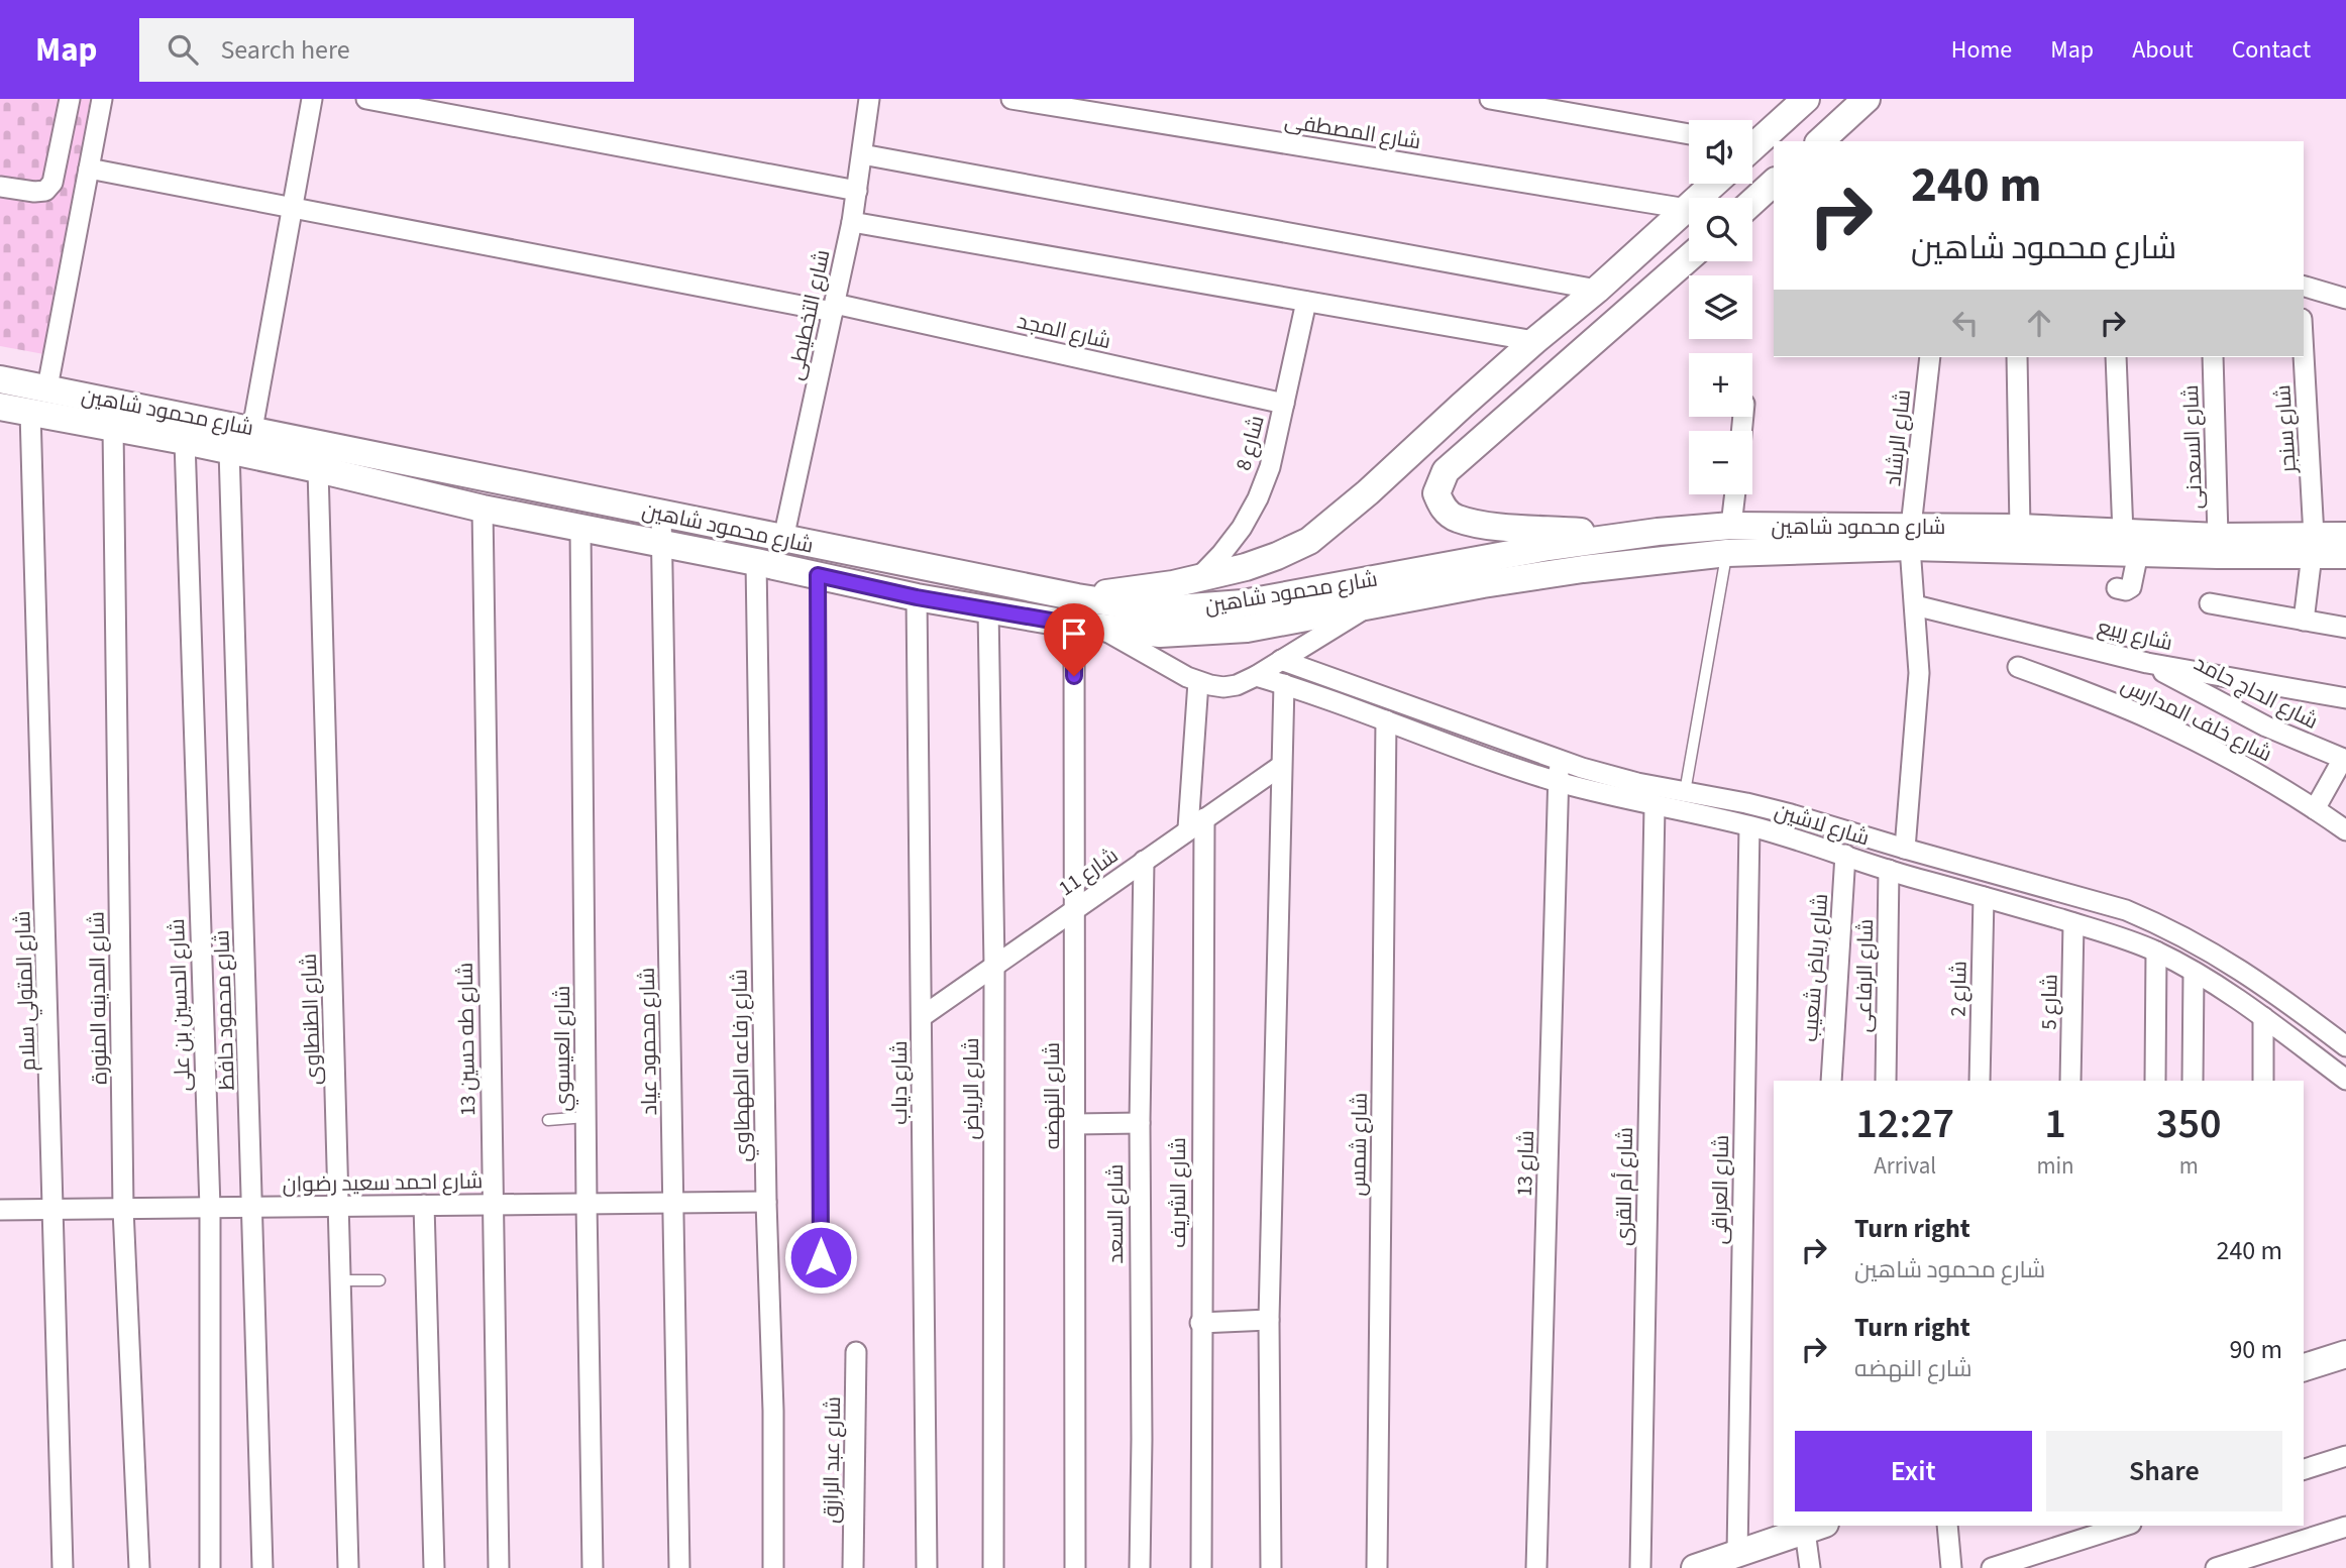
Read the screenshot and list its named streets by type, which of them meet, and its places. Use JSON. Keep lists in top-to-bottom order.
{
  "streets": {
    "main road": ["شارع محمود شاهين"],
    "street": [
      "شارع المصطفى",
      "شارع التخطيطى",
      "شارع المجد",
      "شارع سنجر",
      "شارع الرشاد",
      "شارع 8",
      "شارع السعدنى",
      "شارع ربيع",
      "شارع الحاج حامد",
      "شارع خلف المدارس",
      "شارع لاشين",
      "شارع 11",
      "شارع رياض شعيب",
      "شارع الرفاعى",
      "شارع 2",
      "شارع المتولي سلام",
      "شارع المدينه المنورة",
      "شارع 5",
      "شارع الحسين بن على",
      "شارع محمود حافظ",
      "شارع الطنطاوى",
      "شارع طه حسين 13",
      "شارع محمود عياد",
      "شارع العيسوي",
      "شارع رفاعه الطهطاوي",
      "شارع دياب",
      "شارع الرياض",
      "شارع النهضه",
      "شارع شمس",
      "شارع 13",
      "شارع احمد سعيد رضوان",
      "شارع أم القرى",
      "شارع العراقى",
      "شارع الشريف",
      "شارع السعد",
      "شارع عبد الرازق"
    ]
  },
  "crossings": [
    ["شارع التخطيطى", "شارع المجد"],
    ["شارع التخطيطى", "شارع محمود شاهين"],
    ["شارع المجد", "شارع 8"],
    ["شارع محمود شاهين", "شارع سنجر"],
    ["شارع محمود شاهين", "شارع الرشاد"],
    ["شارع محمود شاهين", "شارع السعدنى"],
    ["شارع محمود شاهين", "شارع المتولي سلام"],
    ["شارع محمود شاهين", "شارع المدينه المنورة"],
    ["شارع محمود شاهين", "شارع الحسين بن على"],
    ["شارع محمود شاهين", "شارع محمود حافظ"],
    ["شارع محمود شاهين", "شارع الطنطاوى"],
    ["شارع محمود شاهين", "شارع طه حسين 13"],
    ["شارع محمود شاهين", "شارع محمود عياد"],
    ["شارع محمود شاهين", "شارع العيسوي"],
    ["شارع محمود شاهين", "شارع رفاعه الطهطاوي"],
    ["شارع محمود شاهين", "شارع دياب"],
    ["شارع محمود شاهين", "شارع الرياض"],
    ["شارع محمود شاهين", "شارع النهضه"],
    ["شارع الرشاد", "شارع ربيع"],
    ["شارع الرشاد", "شارع لاشين"],
    ["شارع ربيع", "شارع الحاج حامد"],
    ["شارع لاشين", "شارع رياض شعيب"],
    ["شارع لاشين", "شارع الرفاعى"],
    ["شارع لاشين", "شارع 2"],
    ["شارع لاشين", "شارع 5"],
    ["شارع لاشين", "شارع شمس"],
    ["شارع لاشين", "شارع 13"],
    ["شارع لاشين", "شارع أم القرى"],
    ["شارع لاشين", "شارع العراقى"],
    ["شارع 11", "شارع دياب"],
    ["شارع 11", "شارع الرياض"],
    ["شارع 11", "شارع النهضه"],
    ["شارع 11", "شارع الشريف"],
    ["شارع 11", "شارع السعد"],
    ["شارع المتولي سلام", "شارع احمد سعيد رضوان"],
    ["شارع المدينه المنورة", "شارع احمد سعيد رضوان"],
    ["شارع الحسين بن على", "شارع احمد سعيد رضوان"],
    ["شارع محمود حافظ", "شارع احمد سعيد رضوان"],
    ["شارع الطنطاوى", "شارع احمد سعيد رضوان"],
    ["شارع طه حسين 13", "شارع احمد سعيد رضوان"],
    ["شارع محمود عياد", "شارع احمد سعيد رضوان"],
    ["شارع العيسوي", "شارع احمد سعيد رضوان"],
    ["شارع رفاعه الطهطاوي", "شارع احمد سعيد رضوان"]
  ],
  "page": {
    "header": "Map",
    "search": "Search here",
    "nav": [
      "Home",
      "Map",
      "About",
      "Contact"
    ],
    "map_buttons": ["+", "−"],
    "turn": ["240 m", "شارع محمود شاهين"],
    "eta": [
      "12:27",
      "Arrival",
      "1",
      "min",
      "350",
      "m"
    ],
    "list": [
      {
        "name": "Turn right",
        "note": "شارع محمود شاهين",
        "value": "240 m"
      },
      {
        "name": "Turn right",
        "note": "شارع النهضه",
        "value": "90 m"
      }
    ],
    "buttons": ["Exit", "Share"]
  }
}
